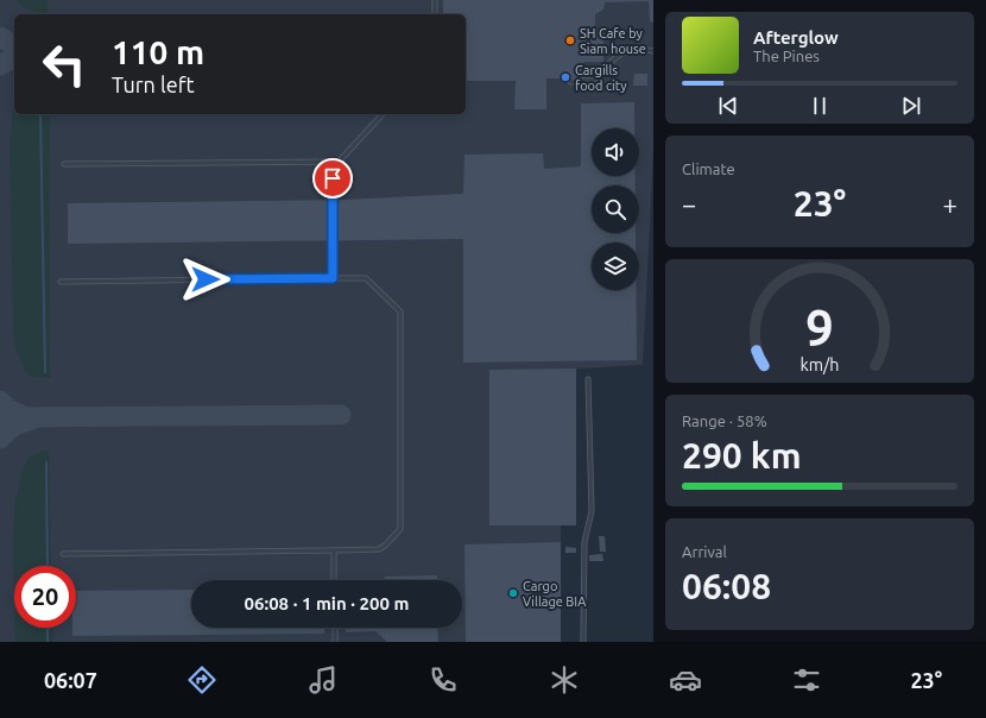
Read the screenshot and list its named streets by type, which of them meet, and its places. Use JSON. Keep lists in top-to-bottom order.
{
  "places": ["SH Cafe by Siam house", "Cargills food city", "Cargo Village BIA"],
  "page": {
    "turn": ["110 m", "Turn left"],
    "song": ["Afterglow", "The Pines"],
    "tile": [
      "Climate",
      ["Range · 58%", "290 km"],
      ["Arrival", "06:08"]
    ],
    "heat": ["−", "23°", "+"],
    "limit": "20",
    "trip": "06:08 · 1 min · 200 m",
    "tabs": ["06:07", "23°"],
    "gauge": ["9", "km/h"]
  }
}
